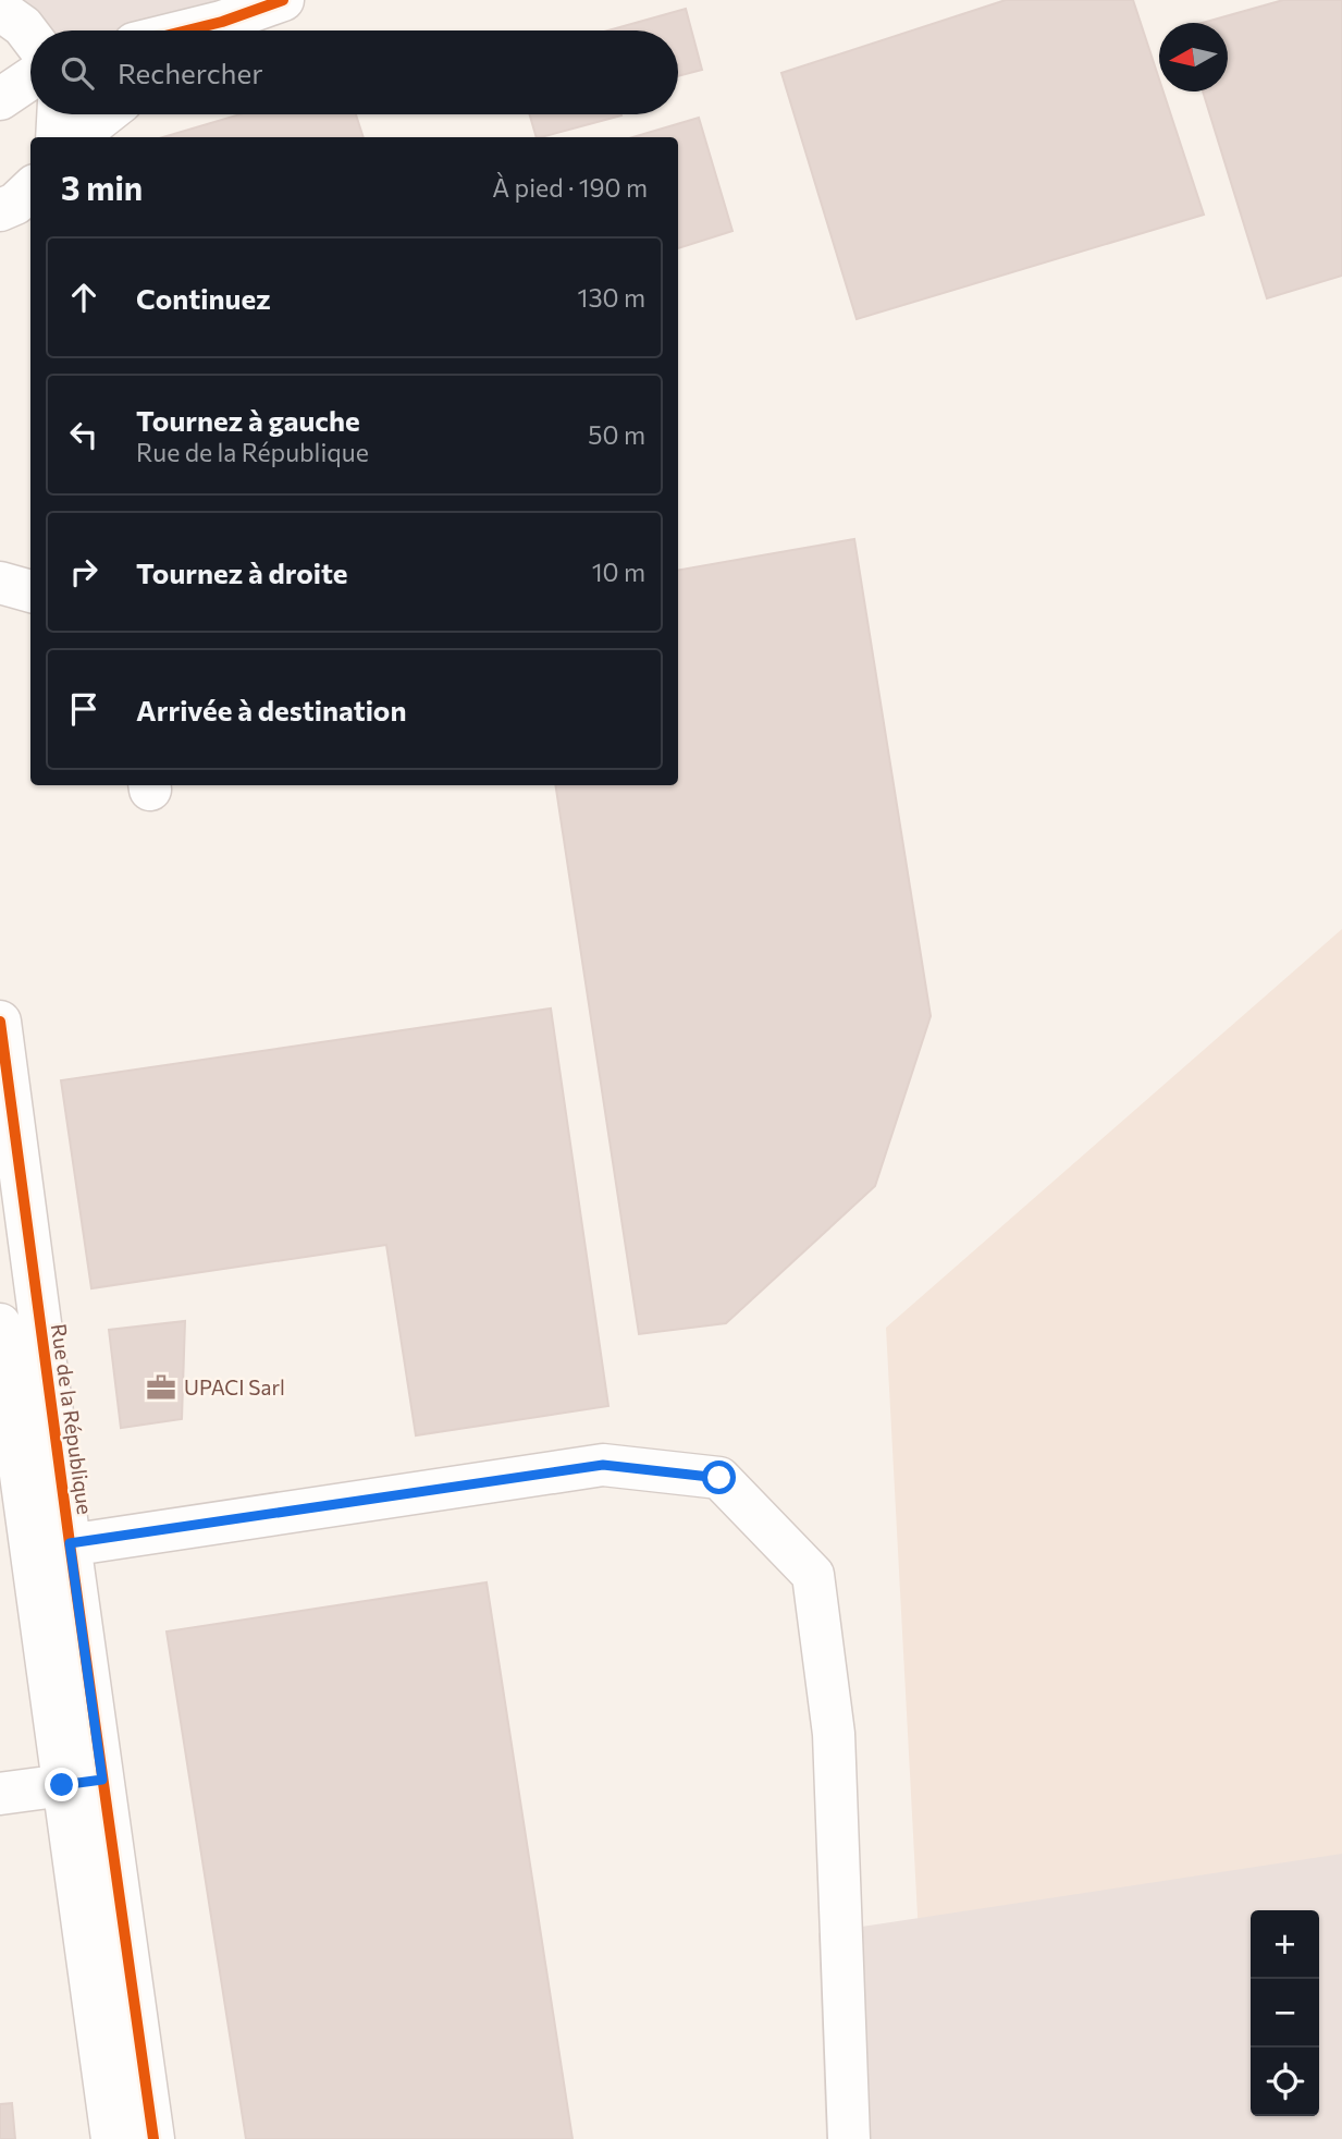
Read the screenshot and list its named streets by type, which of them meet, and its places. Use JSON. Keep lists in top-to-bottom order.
{
  "streets": {
    "street": ["Rue de la République"]
  },
  "places": {
    "office": ["UPACI Sarl"]
  },
  "north": "left",
  "page": {
    "search": "Rechercher",
    "heading": ["3 min", "À pied · 190 m"],
    "list": [
      ["Continuez", "130 m"],
      ["Tournez à gauche", "Rue de la République", "50 m"],
      ["Tournez à droite", "10 m"],
      "Arrivée à destination"
    ],
    "map_buttons": ["+", "−"]
  }
}
